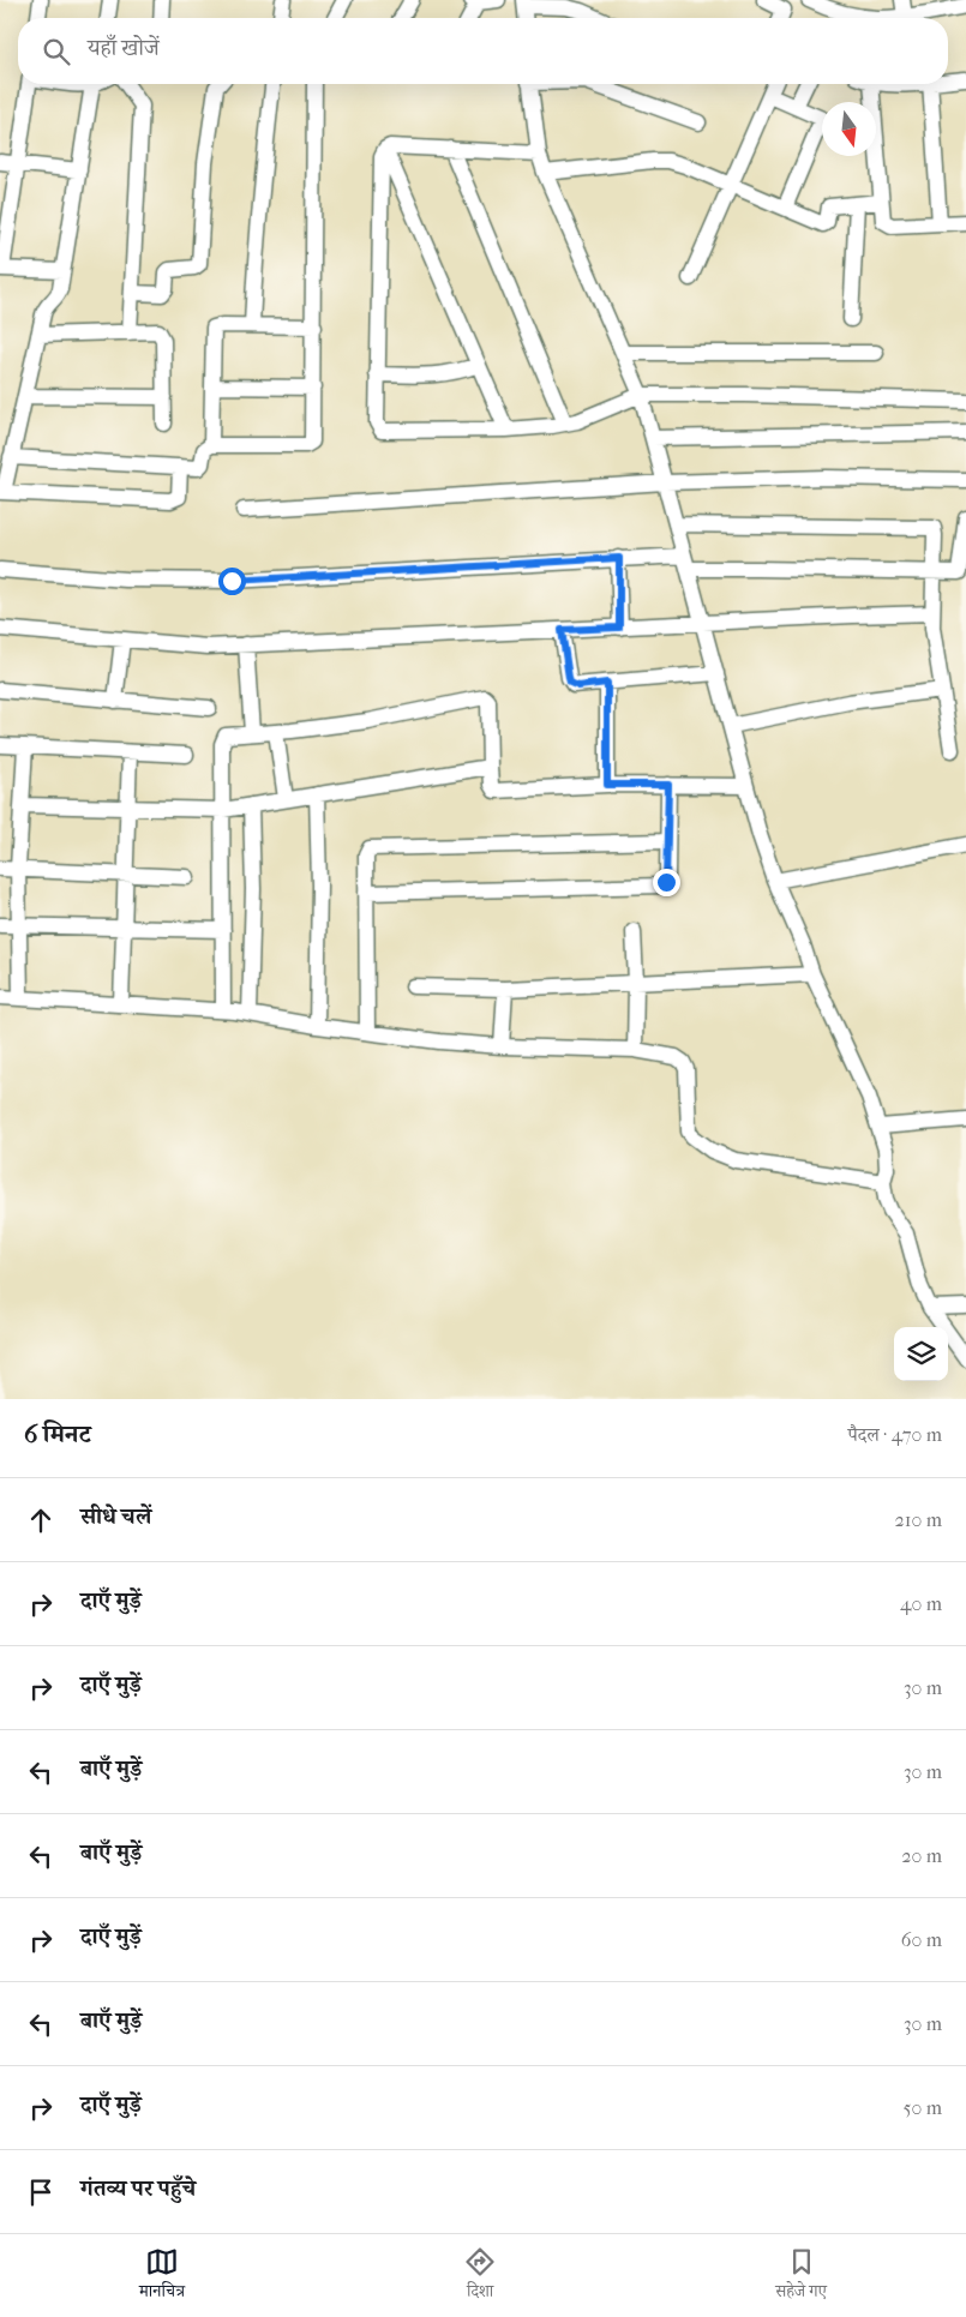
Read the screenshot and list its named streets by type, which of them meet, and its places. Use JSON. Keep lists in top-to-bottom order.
{
  "north": "bottom",
  "page": {
    "search": "यहाँ खोजें",
    "heading": ["6 मिनट", "पैदल · 470 m"],
    "list": [
      ["सीधे चलें", "210 m"],
      ["दाएँ मुड़ें", "40 m"],
      ["दाएँ मुड़ें", "30 m"],
      ["बाएँ मुड़ें", "30 m"],
      ["बाएँ मुड़ें", "20 m"],
      ["दाएँ मुड़ें", "60 m"],
      ["बाएँ मुड़ें", "30 m"],
      ["दाएँ मुड़ें", "50 m"],
      "गंतव्य पर पहुँचे"
    ],
    "nav": ["मानचित्र", "दिशा", "सहेजे गए"]
  }
}
